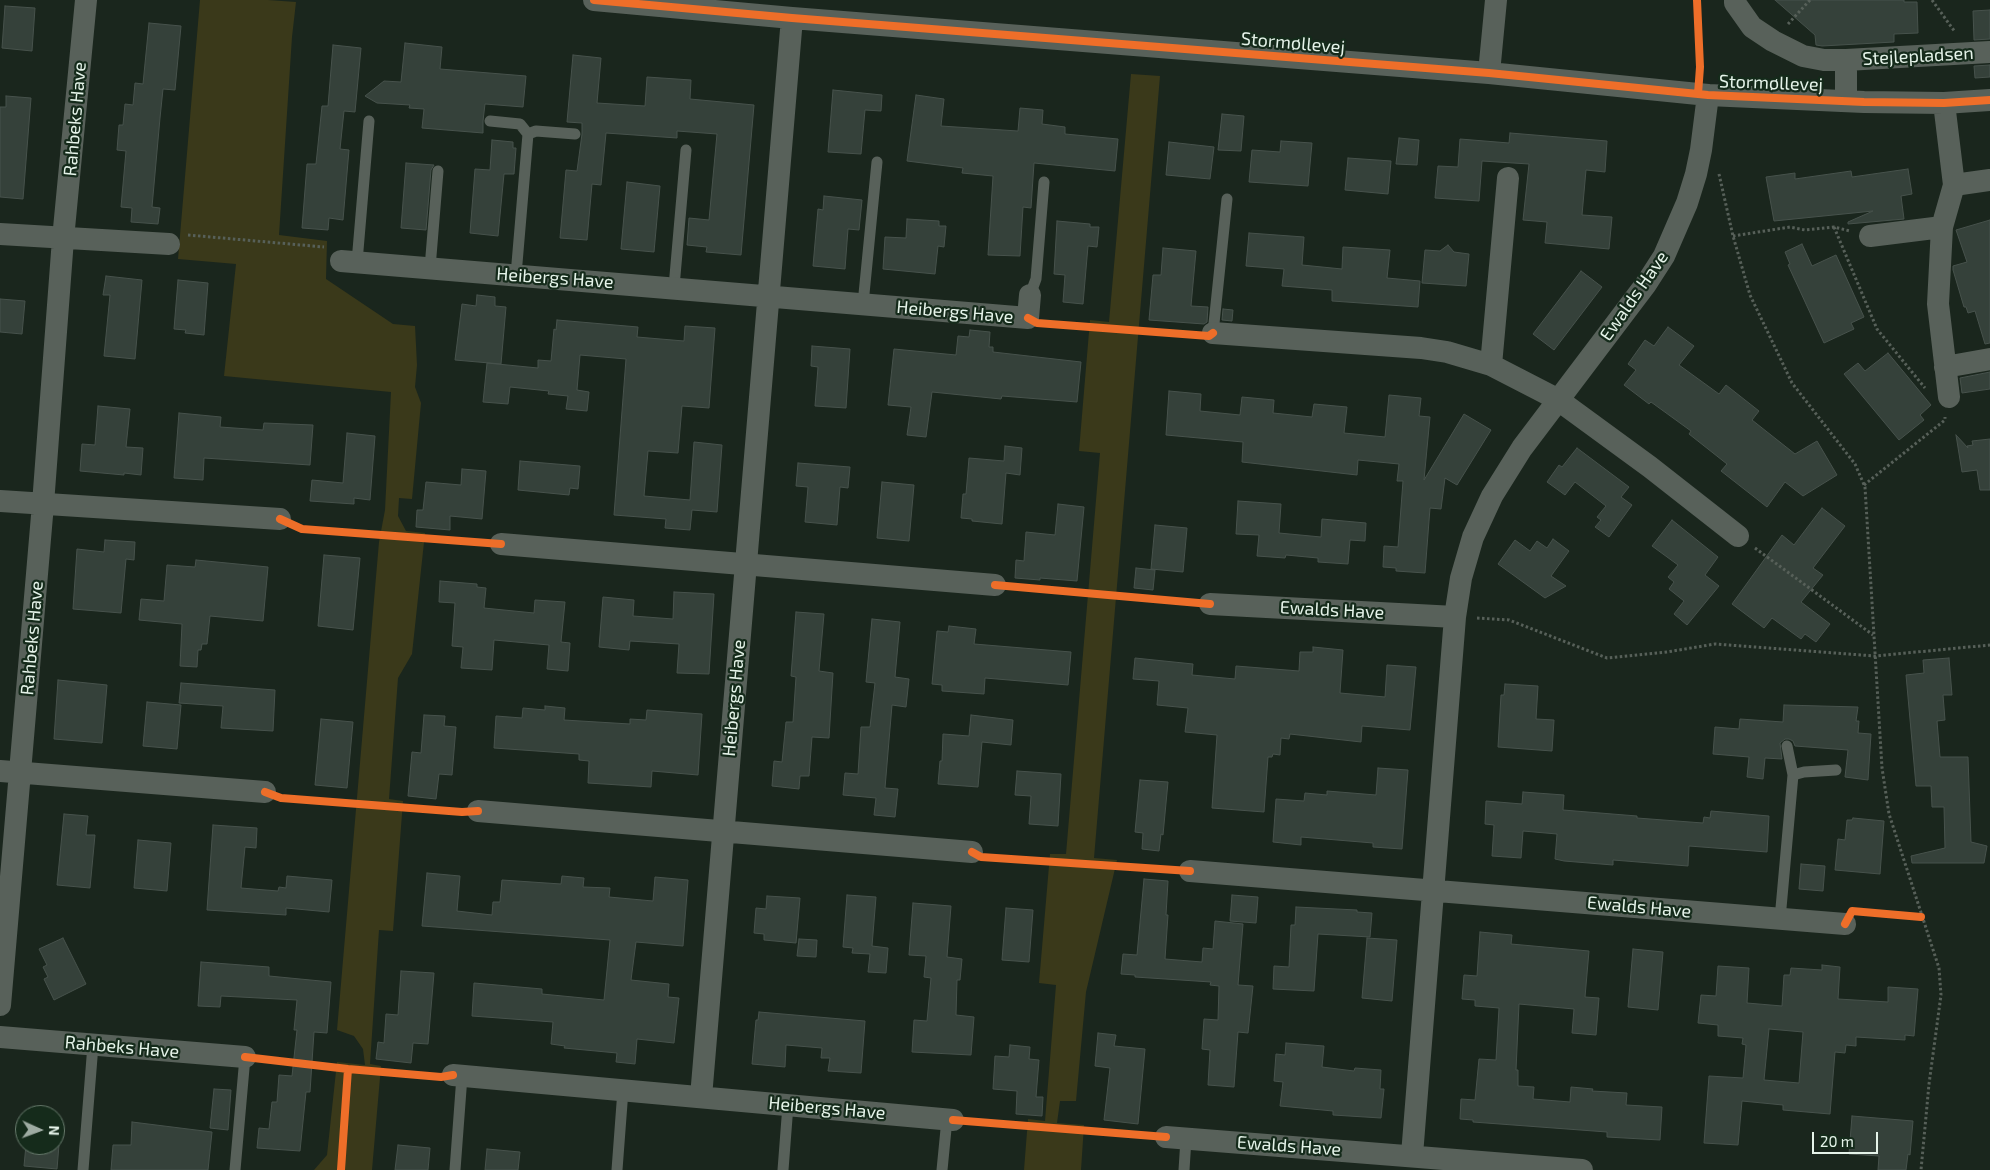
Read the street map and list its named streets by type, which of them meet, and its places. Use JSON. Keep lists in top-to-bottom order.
{
  "streets": {
    "street": [
      "Stormøllevej",
      "Stejlepladsen",
      "Rahbeks Have",
      "Heibergs Have",
      "Ewalds Have"
    ]
  },
  "crossings": [
    ["Stormøllevej", "Stejlepladsen"],
    ["Stormøllevej", "Heibergs Have"],
    ["Stormøllevej", "Ewalds Have"]
  ],
  "scale_bar": "20 m",
  "north": "right"
}
